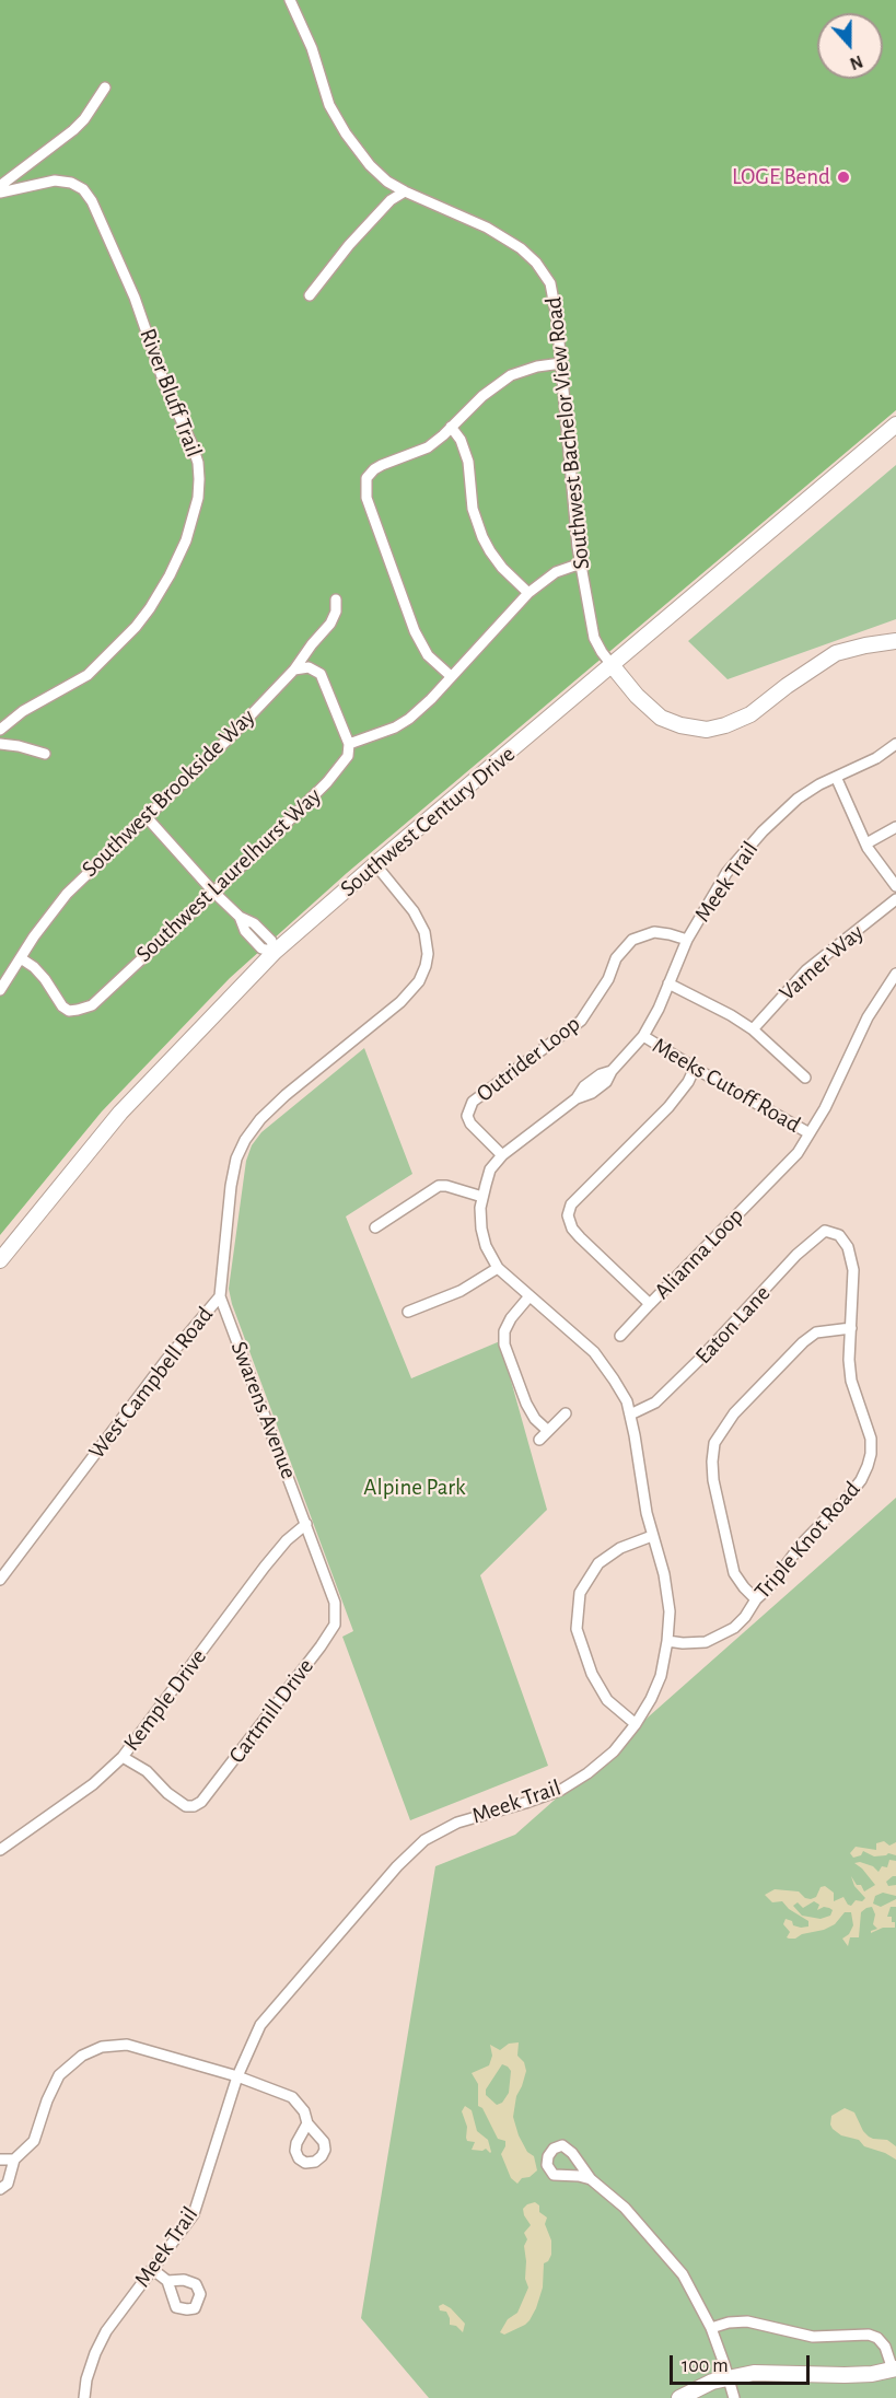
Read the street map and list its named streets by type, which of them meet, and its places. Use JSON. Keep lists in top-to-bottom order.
{
  "streets": {
    "main road": ["Southwest Century Drive"],
    "street": [
      "River Bluff Trail",
      "Southwest Bachelor View Road",
      "Southwest Brookside Way",
      "Southwest Laurelhurst Way",
      "Meek Trail",
      "Varner Way",
      "Outrider Loop",
      "Meeks Cutoff Road",
      "Alianna Loop",
      "Eaton Lane",
      "West Campbell Road",
      "Swarens Avenue",
      "Triple Knot Road",
      "Kemple Drive",
      "Cartmill Drive"
    ]
  },
  "crossings": [
    ["Southwest Bachelor View Road", "Southwest Century Drive"],
    ["Southwest Brookside Way", "Southwest Laurelhurst Way"],
    ["Southwest Century Drive", "West Campbell Road"],
    ["Meek Trail", "Outrider Loop"],
    ["Meek Trail", "Meeks Cutoff Road"],
    ["Meek Trail", "Eaton Lane"],
    ["Meek Trail", "Triple Knot Road"],
    ["Meeks Cutoff Road", "Alianna Loop"],
    ["Eaton Lane", "Triple Knot Road"],
    ["West Campbell Road", "Swarens Avenue"],
    ["Swarens Avenue", "Kemple Drive"],
    ["Swarens Avenue", "Cartmill Drive"],
    ["Kemple Drive", "Cartmill Drive"]
  ],
  "parks": ["Alpine Park"],
  "places": ["LOGE Bend"],
  "scale_bar": "100 m",
  "north": "bottom"
}
